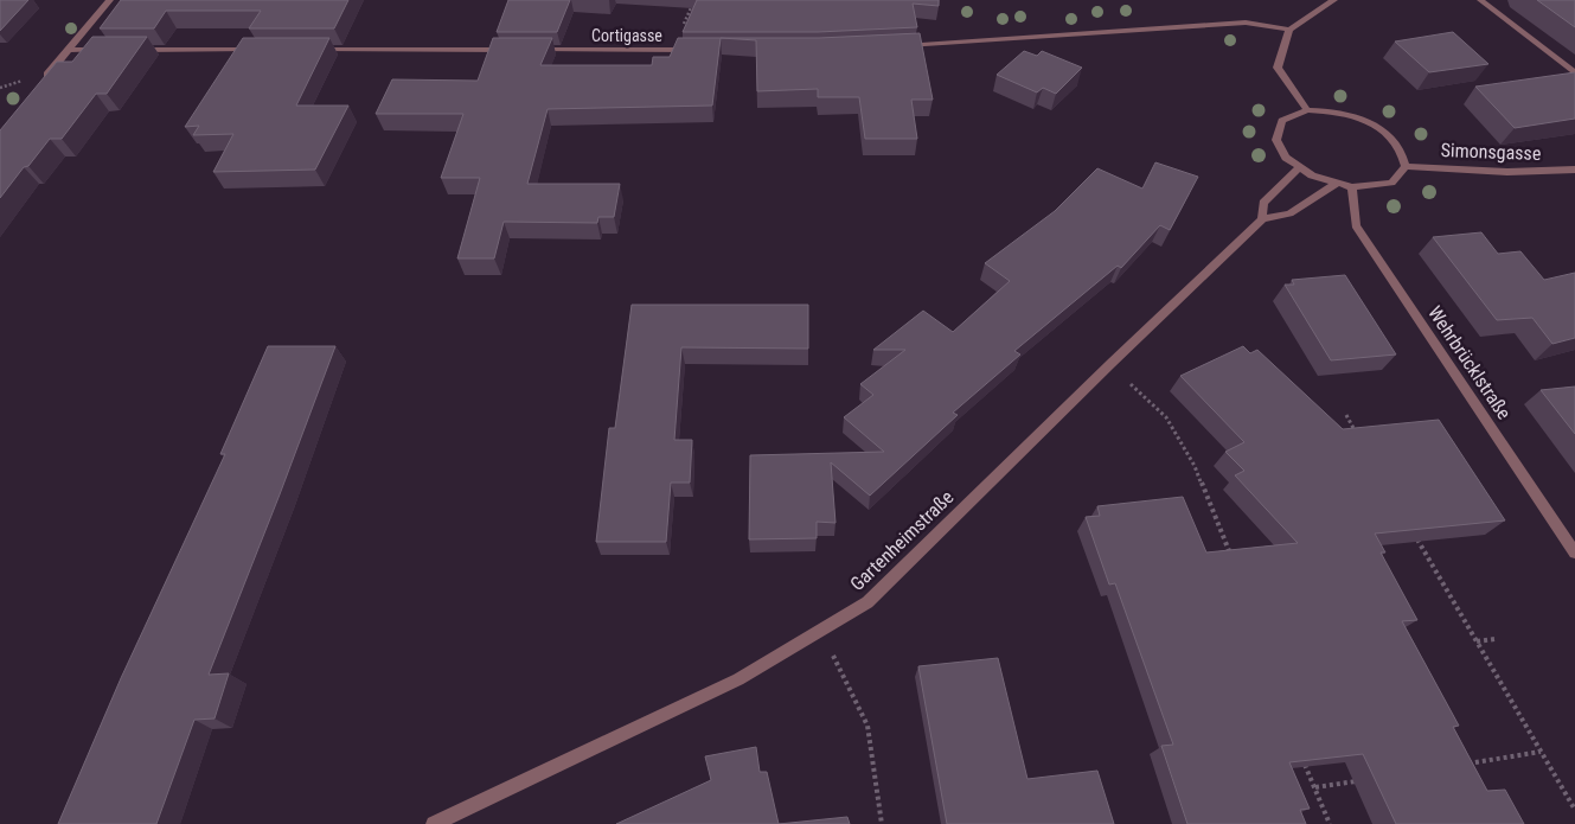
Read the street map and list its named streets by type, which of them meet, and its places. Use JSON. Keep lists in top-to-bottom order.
{
  "streets": {
    "street": [
      "Cortigasse",
      "Simonsgasse",
      "Wehrbrücklstraße",
      "Gartenheimstraße"
    ]
  }
}
